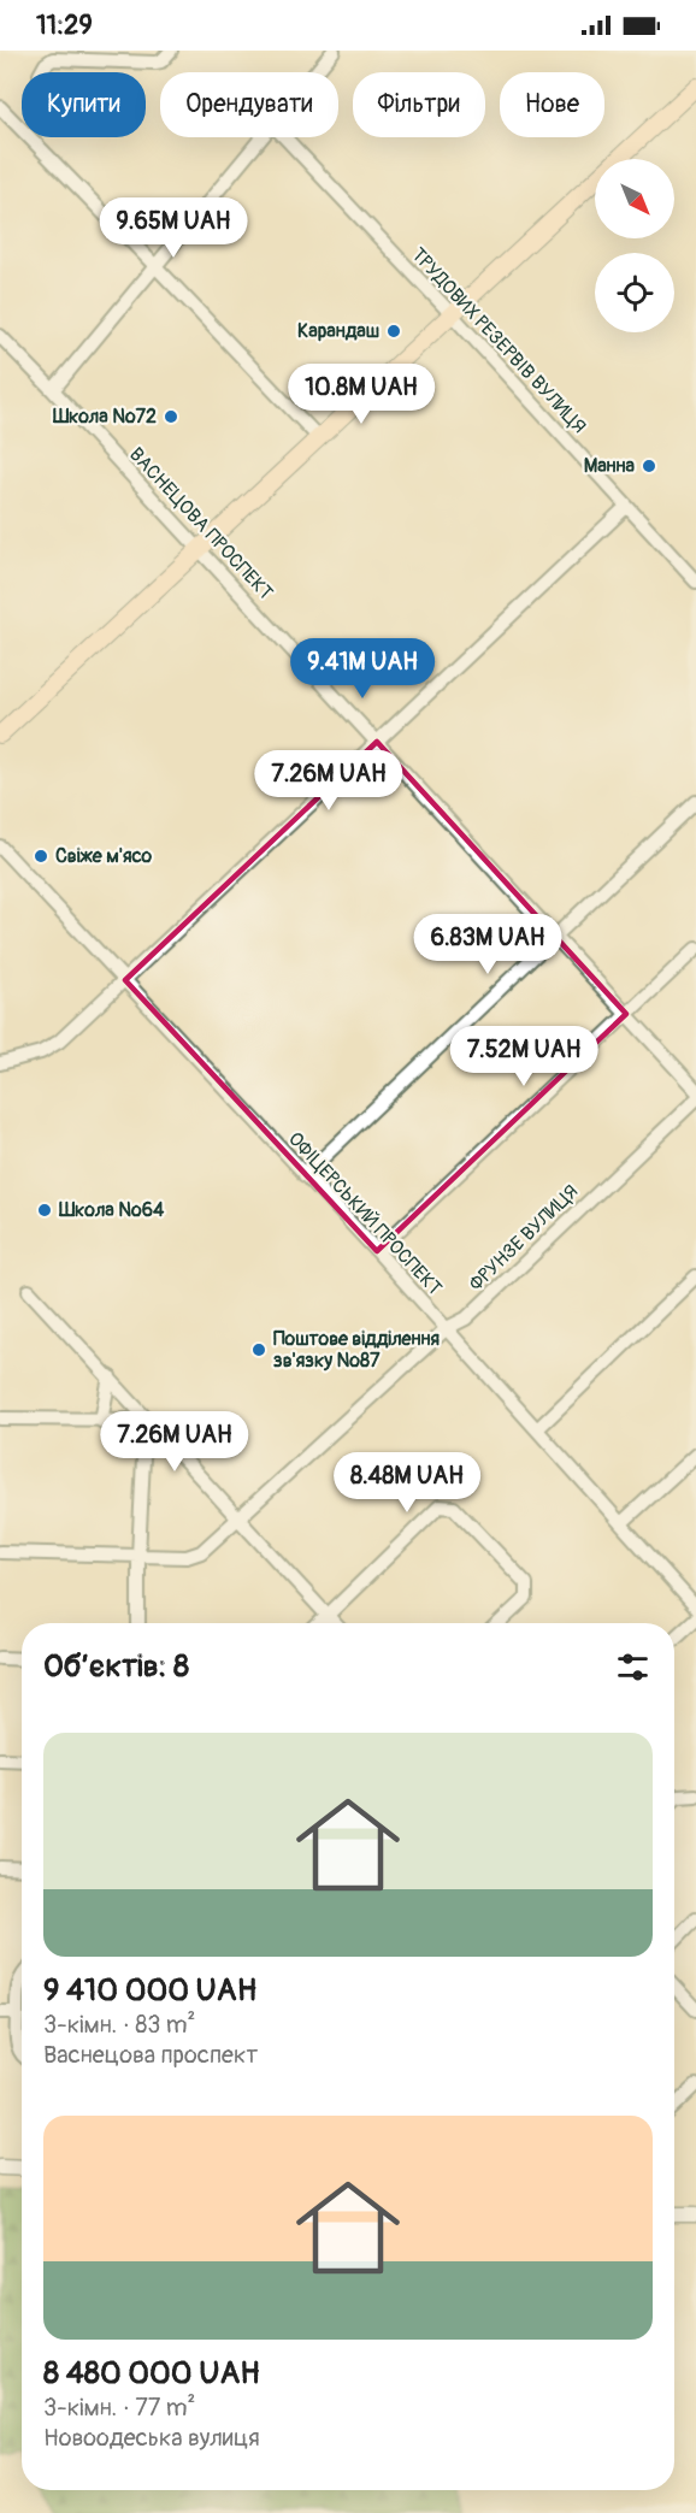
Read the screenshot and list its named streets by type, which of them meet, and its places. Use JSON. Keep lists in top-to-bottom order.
{
  "streets": {
    "street": [
      "ТРУДОВИХ РЕЗЕРВІВ ВУЛИЦЯ",
      "ВАСНЕЦОВА ПРОСПЕКТ",
      "ОФІЦЕРСЬКИЙ ПРОСПЕКТ",
      "ФРУНЗЕ ВУЛИЦЯ"
    ]
  },
  "crossings": [
    ["ОФІЦЕРСЬКИЙ ПРОСПЕКТ", "ФРУНЗЕ ВУЛИЦЯ"]
  ],
  "places": [
    "Карандаш",
    "Школа №72",
    "Манна",
    "Свіже м'ясо",
    "Школа №64",
    "Поштове відділення зв'язку №87"
  ],
  "north": "bottom right",
  "page": {
    "status": "11:29",
    "chip": [
      "Купити",
      "Орендувати",
      "Фільтри",
      "Нове"
    ],
    "price": [
      "9.65M UAH",
      "10.8M UAH",
      "9.41M UAH",
      "7.26M UAH",
      "6.83M UAH",
      "7.52M UAH",
      "7.26M UAH",
      "8.48M UAH"
    ],
    "heading": "Об’єктів: 8",
    "list": [
      {
        "name": "9 410 000 UAH",
        "note": "3-кімн. · 83 m² · Васнецова проспект"
      },
      {
        "name": "8 480 000 UAH",
        "note": "3-кімн. · 77 m² · Новоодеська вулиця"
      }
    ]
  }
}
